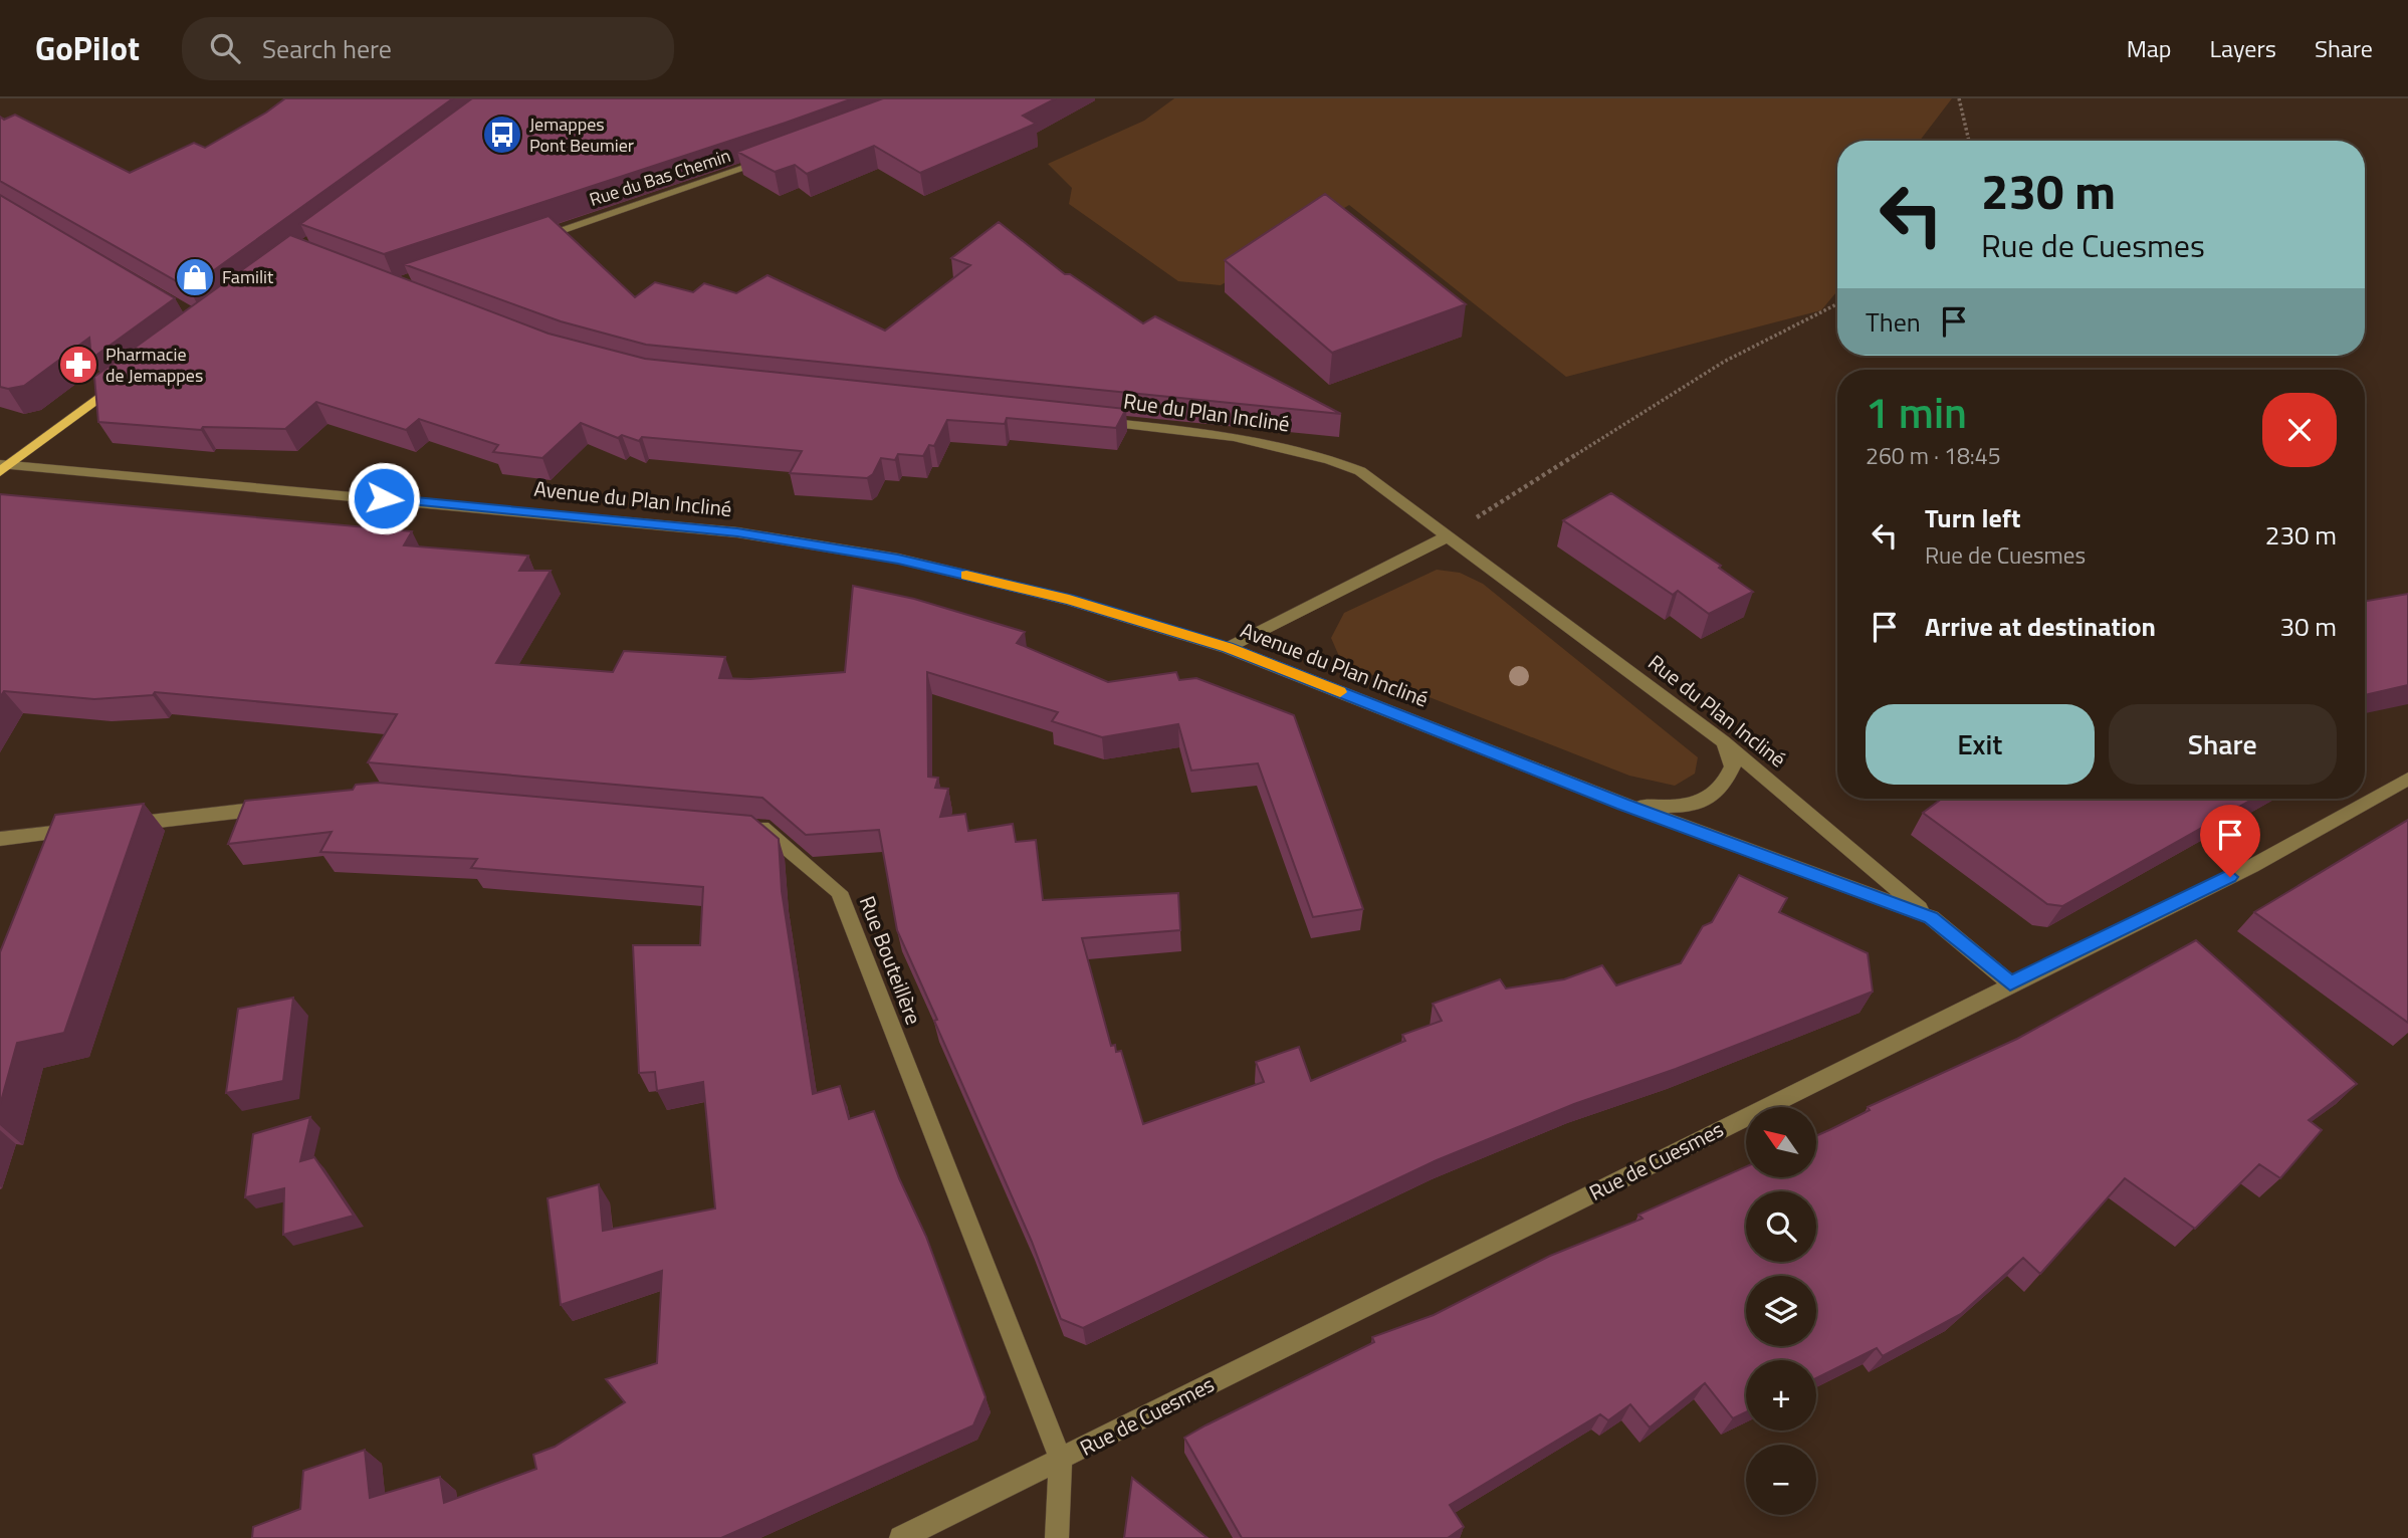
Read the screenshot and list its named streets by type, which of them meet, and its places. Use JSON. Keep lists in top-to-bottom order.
{
  "streets": {
    "street": [
      "Rue du Bas Chemin",
      "Rue du Plan Incliné",
      "Avenue du Plan Incliné",
      "Rue Bouteillère",
      "Rue de Cuesmes"
    ]
  },
  "crossings": [
    ["Rue du Plan Incliné", "Avenue du Plan Incliné"],
    ["Avenue du Plan Incliné", "Rue de Cuesmes"],
    ["Rue Bouteillère", "Rue de Cuesmes"]
  ],
  "places": {
    "bus stop": ["Jemappes Pont Beumier"],
    "shop": ["Familit"],
    "pharmacy": ["Pharmacie de Jemappes"]
  },
  "north": "top left",
  "page": {
    "header": "GoPilot",
    "search": "Search here",
    "nav": ["Map", "Layers", "Share"],
    "turn": ["230 m", "Rue de Cuesmes"],
    "then": "Then",
    "heading": ["1 min", "260 m · 18:45"],
    "list": [
      {
        "name": "Turn left",
        "note": "Rue de Cuesmes",
        "value": "230 m"
      },
      {
        "name": "Arrive at destination",
        "value": "30 m"
      }
    ],
    "buttons": ["Exit", "Share"],
    "map_buttons": ["+", "−"]
  }
}
